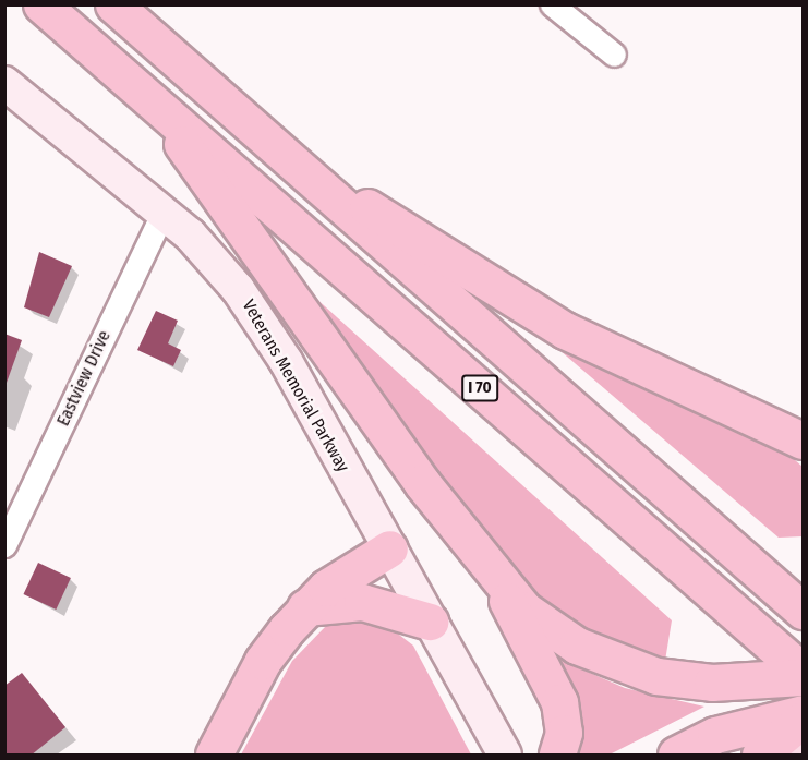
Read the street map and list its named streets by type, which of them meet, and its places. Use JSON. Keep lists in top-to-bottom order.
{
  "streets": {
    "highway": ["I 70"],
    "street": ["Eastview Drive", "Veterans Memorial Parkway"]
  },
  "crossings": [
    ["Eastview Drive", "Veterans Memorial Parkway"]
  ]
}
